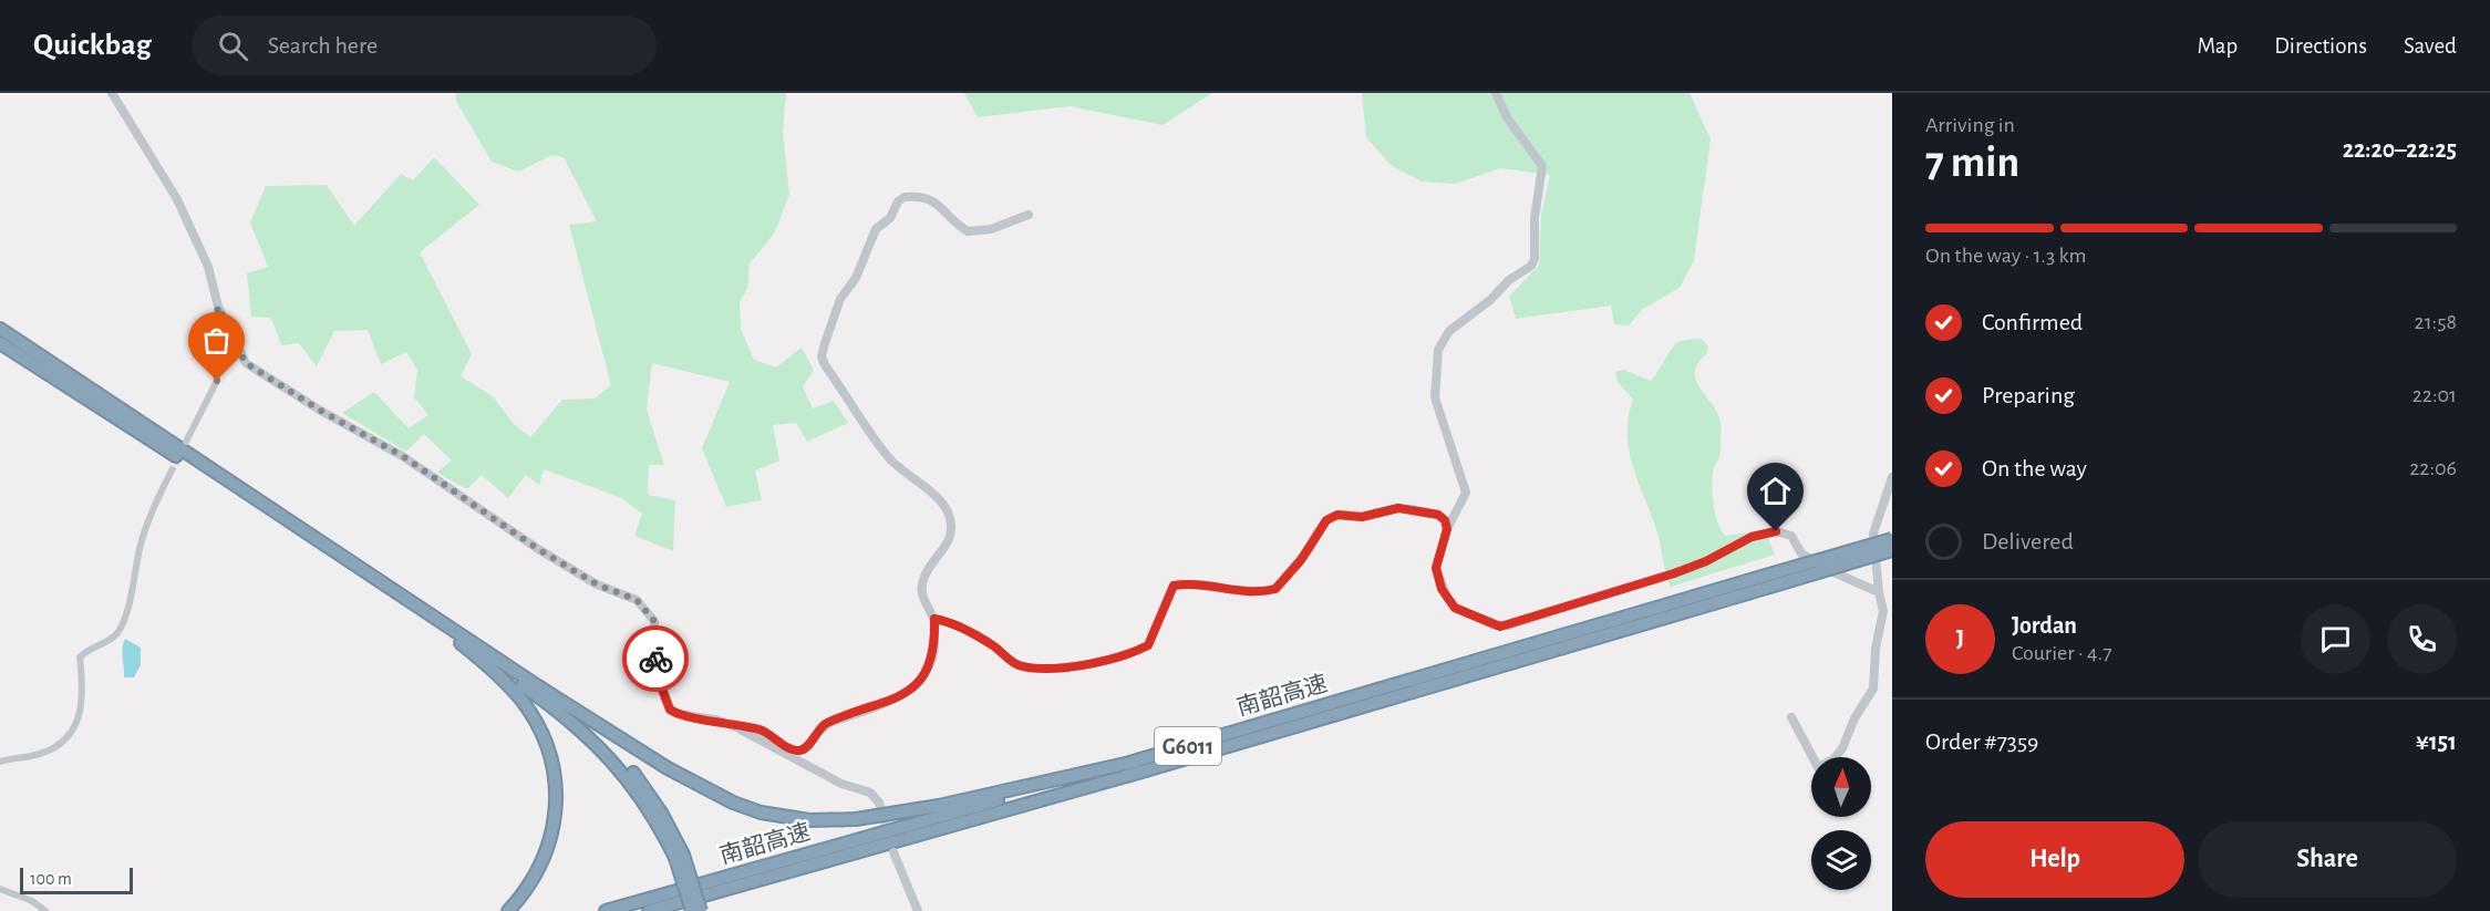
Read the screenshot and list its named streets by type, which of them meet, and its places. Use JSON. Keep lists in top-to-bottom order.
{
  "streets": {
    "highway": ["南韶高速", "G6011"]
  },
  "scale_bar": "100 m",
  "north": "top",
  "page": {
    "header": "Quickbag",
    "search": "Search here",
    "nav": ["Map", "Directions", "Saved"],
    "heading": ["7 min", "Arriving in", "22:20–22:25"],
    "panel": [
      "Jordan",
      "Courier · 4.7",
      "Order #7359",
      "¥151"
    ],
    "bar": "On the way · 1.3 km",
    "list": [
      ["Confirmed", "21:58"],
      ["Preparing", "22:01"],
      ["On the way", "22:06"],
      "Delivered"
    ],
    "round": "J",
    "buttons": ["Help", "Share"],
    "scale": "100 m"
  }
}
